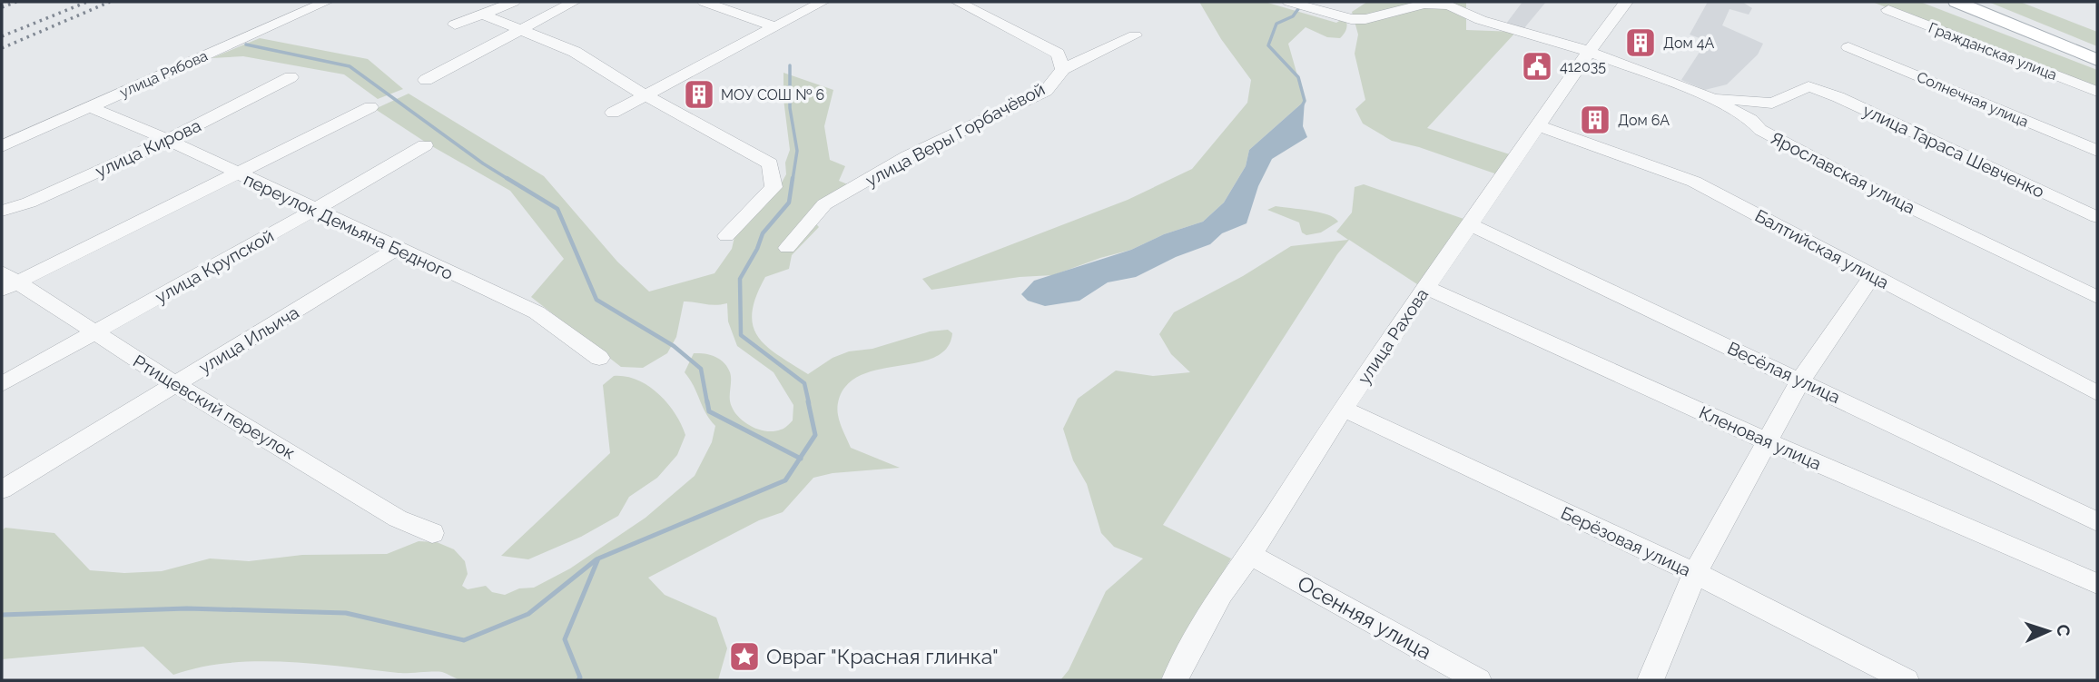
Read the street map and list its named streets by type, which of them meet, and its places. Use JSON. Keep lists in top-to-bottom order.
{
  "streets": {
    "street": [
      "Гражданская улица",
      "улица Рябова",
      "Солнечная улица",
      "улица Веры Горбачёвой",
      "улица Кирова",
      "улица Тараса Шевченко",
      "Ярославская улица",
      "переулок Демьяна Бедного",
      "Балтийская улица",
      "улица Крупской",
      "улица Рахова",
      "улица Ильича",
      "Весёлая улица",
      "Ртищевский переулок",
      "Кленовая улица",
      "Берёзовая улица",
      "Осенняя улица"
    ]
  },
  "crossings": [
    ["улица Рябова", "переулок Демьяна Бедного"],
    ["улица Кирова", "переулок Демьяна Бедного"],
    ["улица Тараса Шевченко", "Ярославская улица"],
    ["Ярославская улица", "улица Рахова"],
    ["переулок Демьяна Бедного", "улица Крупской"],
    ["переулок Демьяна Бедного", "улица Ильича"],
    ["Балтийская улица", "улица Рахова"],
    ["улица Крупской", "Ртищевский переулок"],
    ["улица Рахова", "Весёлая улица"],
    ["улица Рахова", "Кленовая улица"],
    ["улица Рахова", "Берёзовая улица"],
    ["улица Рахова", "Осенняя улица"],
    ["улица Ильича", "Ртищевский переулок"]
  ],
  "places": {
    "building": ["Дом 4А", "МОУ СОШ № 6", "Дом 6А"],
    "public building": ["412035"],
    "place": ["Овраг \"Красная глинка\""]
  },
  "north": "right"
}
